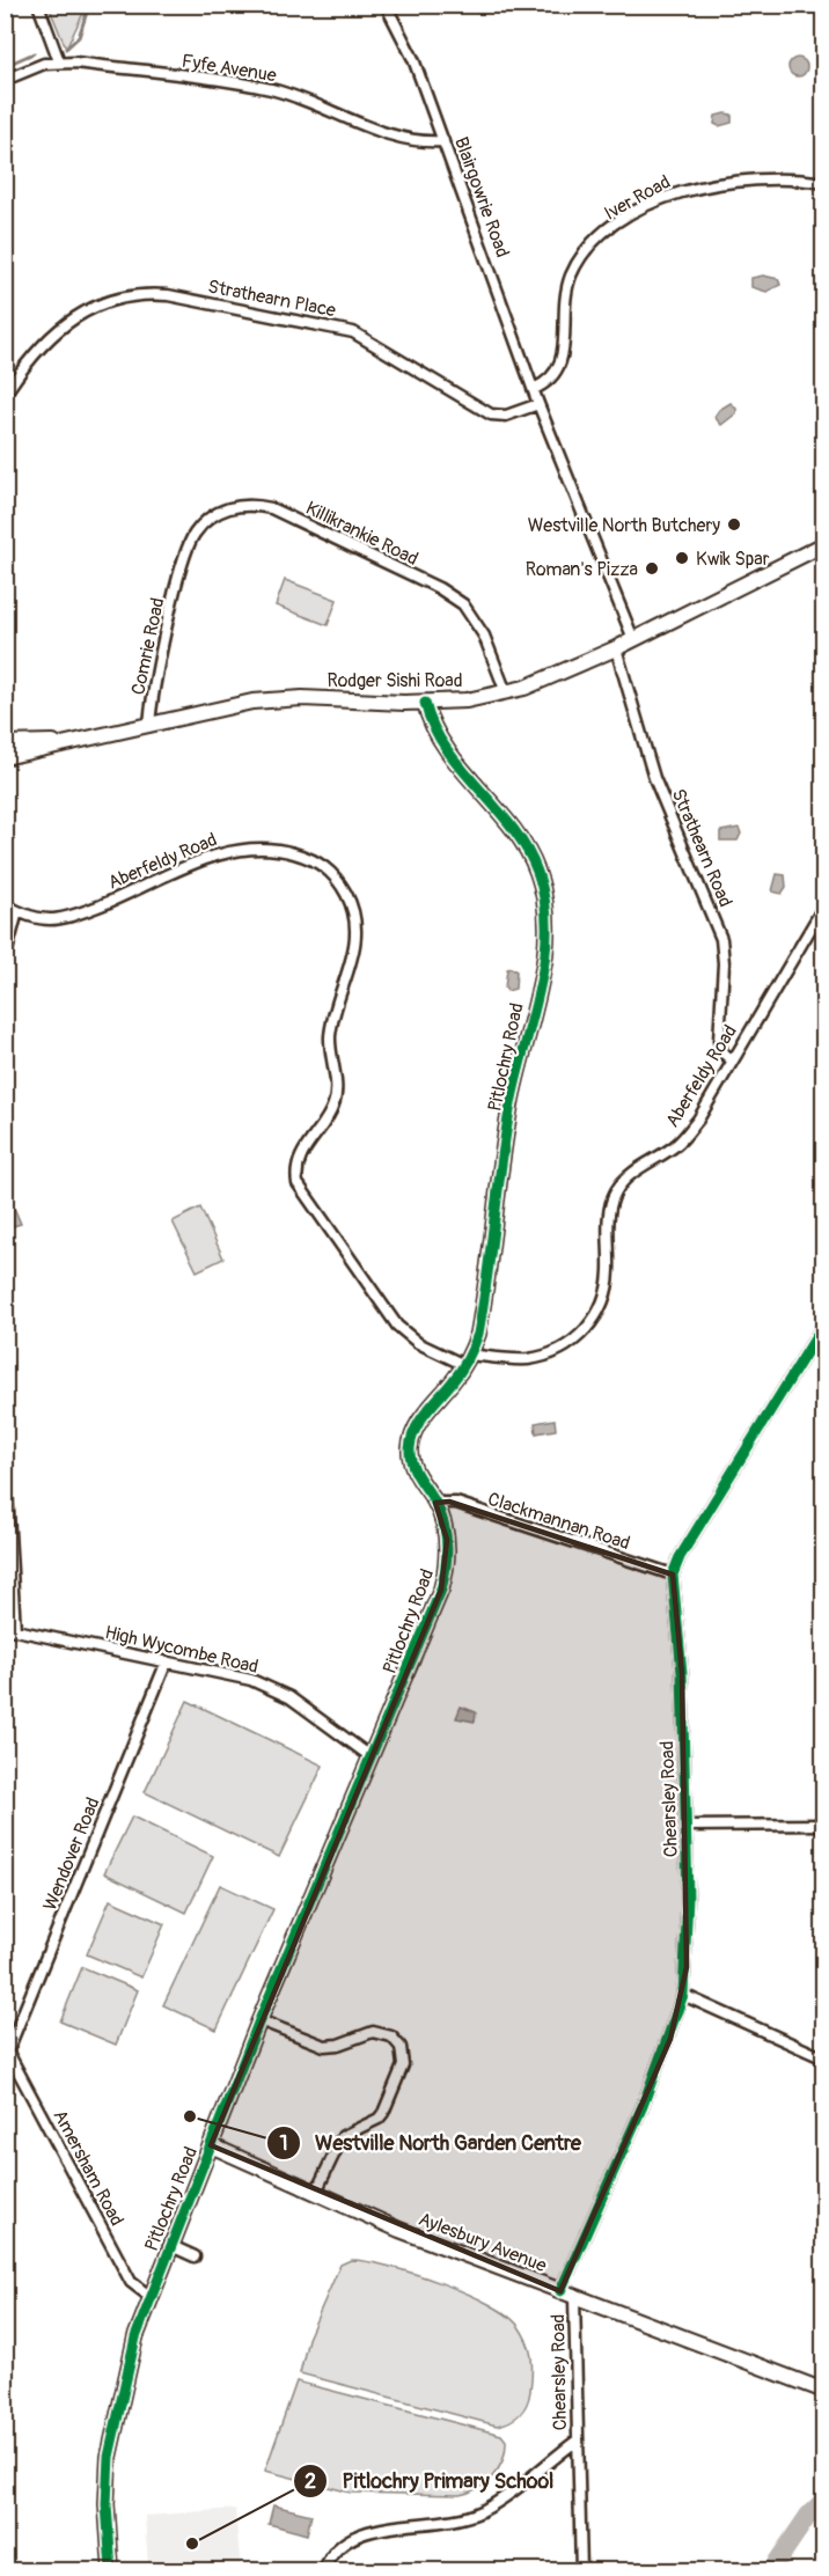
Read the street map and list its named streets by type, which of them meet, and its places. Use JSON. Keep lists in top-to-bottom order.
{
  "streets": {
    "street": [
      "Fyfe Avenue",
      "Blairgowrie Road",
      "Iver Road",
      "Strathearn Place",
      "Killikrankie Road",
      "Comrie Road",
      "Rodger Sishi Road",
      "Strathearn Road",
      "Aberfeldy Road",
      "Pitlochry Road",
      "Clackmannan Road",
      "High Wycombe Road",
      "Chearsley Road",
      "Wendover Road",
      "Amersham Road",
      "Aylesbury Avenue"
    ]
  },
  "crossings": [
    ["Fyfe Avenue", "Blairgowrie Road"],
    ["Blairgowrie Road", "Iver Road"],
    ["Blairgowrie Road", "Strathearn Place"],
    ["Killikrankie Road", "Comrie Road"],
    ["Killikrankie Road", "Rodger Sishi Road"],
    ["Comrie Road", "Rodger Sishi Road"],
    ["Rodger Sishi Road", "Strathearn Road"],
    ["Rodger Sishi Road", "Pitlochry Road"],
    ["Strathearn Road", "Aberfeldy Road"],
    ["Aberfeldy Road", "Pitlochry Road"],
    ["Pitlochry Road", "Clackmannan Road"],
    ["Pitlochry Road", "High Wycombe Road"],
    ["Pitlochry Road", "Amersham Road"],
    ["Pitlochry Road", "Aylesbury Avenue"],
    ["Clackmannan Road", "Chearsley Road"],
    ["High Wycombe Road", "Wendover Road"],
    ["Chearsley Road", "Aylesbury Avenue"],
    ["Wendover Road", "Amersham Road"]
  ],
  "places": [
    "Westville North Butchery",
    "Kwik Spar",
    "Roman's Pizza",
    "Westville North Garden Centre",
    "Pitlochry Primary School"
  ]
}
